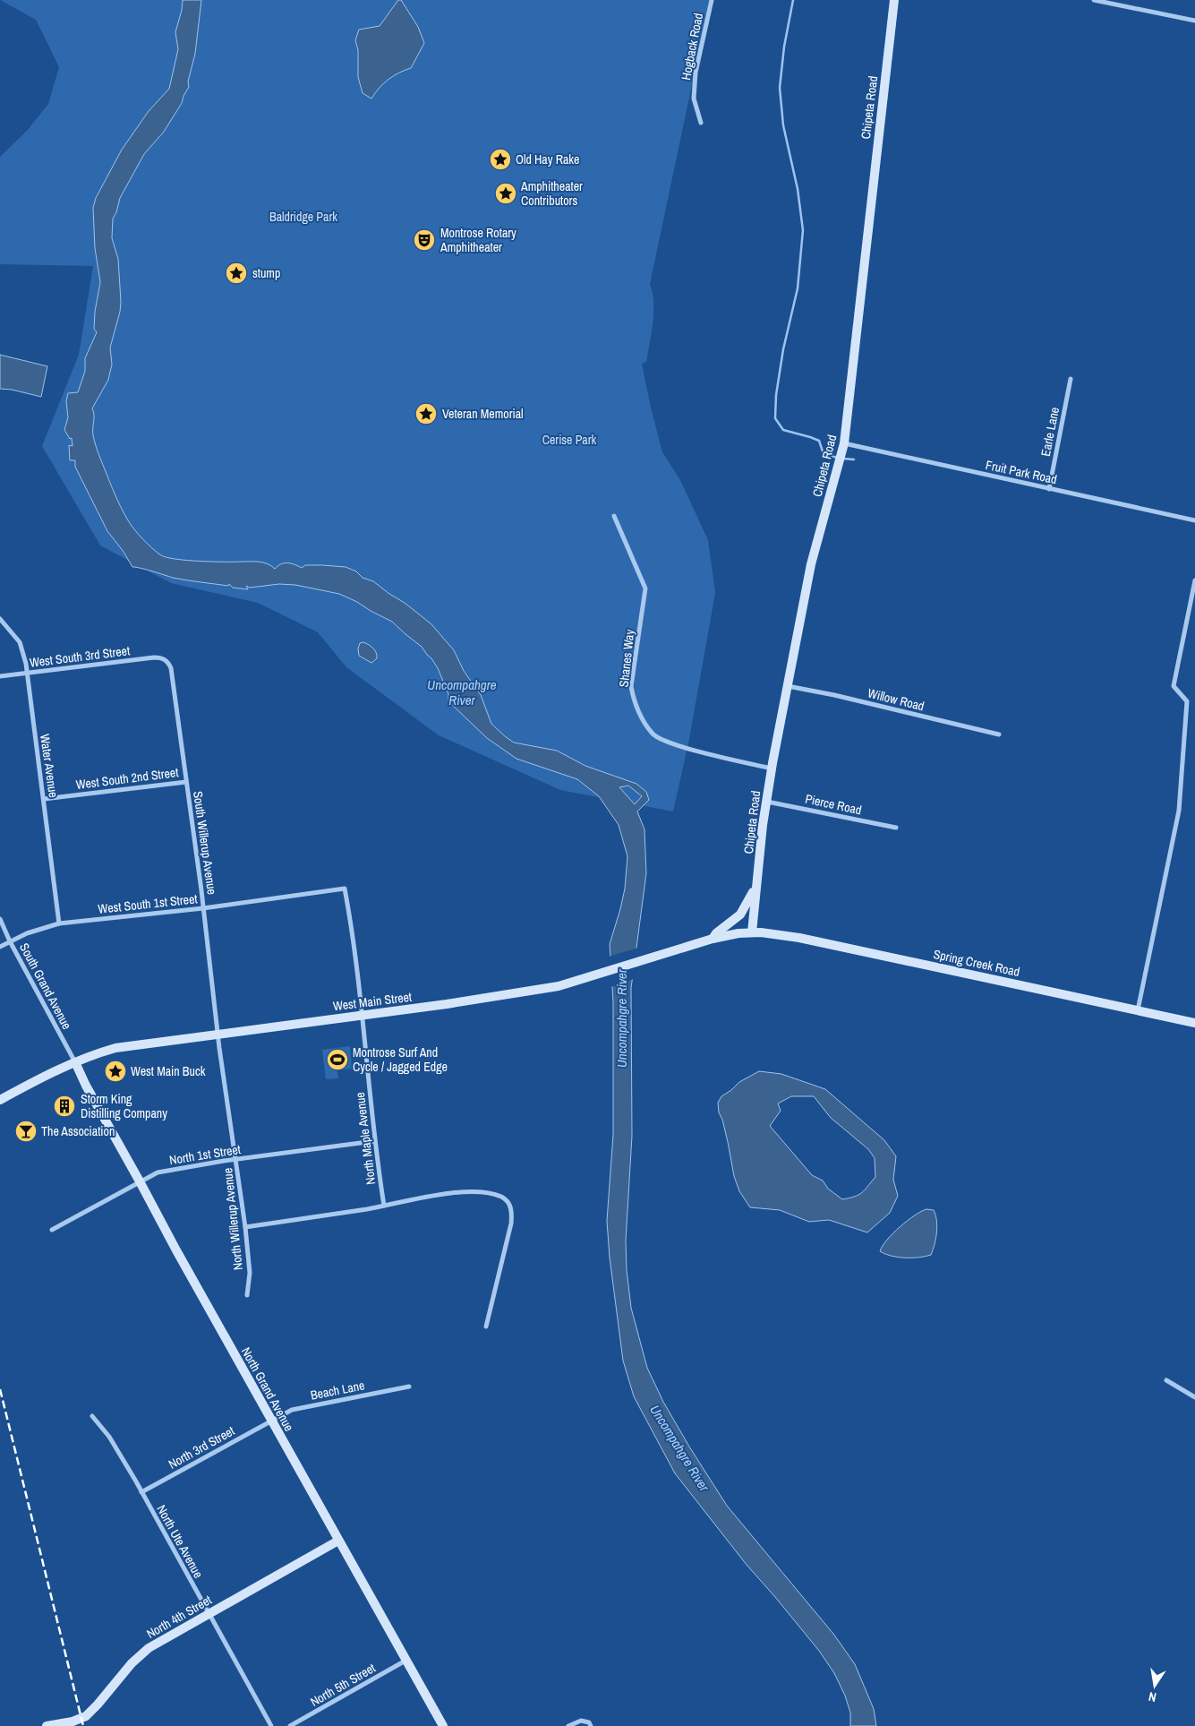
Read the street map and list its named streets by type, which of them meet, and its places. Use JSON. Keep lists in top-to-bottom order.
{
  "streets": {
    "street": [
      "Hogback Road",
      "Chipeta Road",
      "Earle Lane",
      "Fruit Park Road",
      "West South 3rd Street",
      "Shanes Way",
      "Willow Road",
      "Water Avenue",
      "West South 2nd Street",
      "Pierce Road",
      "South Willerup Avenue",
      "West South 1st Street",
      "Spring Creek Road",
      "South Grand Avenue",
      "West Main Street",
      "North Maple Avenue",
      "North 1st Street",
      "North Willerup Avenue",
      "North Grand Avenue",
      "Beach Lane",
      "North 3rd Street",
      "North Ute Avenue",
      "North 4th Street",
      "North 5th Street"
    ]
  },
  "crossings": [
    ["Chipeta Road", "Fruit Park Road"],
    ["Chipeta Road", "Shanes Way"],
    ["Chipeta Road", "Willow Road"],
    ["Chipeta Road", "Pierce Road"],
    ["Chipeta Road", "Spring Creek Road"],
    ["Chipeta Road", "West Main Street"],
    ["Earle Lane", "Fruit Park Road"],
    ["West South 3rd Street", "Water Avenue"],
    ["West South 3rd Street", "South Willerup Avenue"],
    ["Water Avenue", "West South 2nd Street"],
    ["Water Avenue", "West South 1st Street"],
    ["West South 2nd Street", "South Willerup Avenue"],
    ["South Willerup Avenue", "West South 1st Street"],
    ["South Willerup Avenue", "West Main Street"],
    ["South Willerup Avenue", "North Willerup Avenue"],
    ["West South 1st Street", "South Grand Avenue"],
    ["West South 1st Street", "North Maple Avenue"],
    ["Spring Creek Road", "West Main Street"],
    ["South Grand Avenue", "West Main Street"],
    ["South Grand Avenue", "North Grand Avenue"],
    ["West Main Street", "North Maple Avenue"],
    ["West Main Street", "North Willerup Avenue"],
    ["West Main Street", "North Grand Avenue"],
    ["North Maple Avenue", "North 1st Street"],
    ["North 1st Street", "North Willerup Avenue"],
    ["North 1st Street", "North Grand Avenue"],
    ["North Grand Avenue", "Beach Lane"],
    ["North Grand Avenue", "North 3rd Street"],
    ["North Grand Avenue", "North 4th Street"],
    ["North Grand Avenue", "North 5th Street"],
    ["Beach Lane", "North 3rd Street"],
    ["North 3rd Street", "North Ute Avenue"],
    ["North Ute Avenue", "North 4th Street"]
  ],
  "water": ["Uncompahgre River"],
  "parks": ["Baldridge Park", "Cerise Park"],
  "places": {
    "place": [
      "Old Hay Rake",
      "Amphitheater Contributors",
      "stump",
      "Veteran Memorial",
      "West Main Buck"
    ],
    "theatre": ["Montrose Rotary Amphitheater"],
    "sports": ["Montrose Surf And Cycle / Jagged Edge"],
    "building": ["Storm King Distilling Company"],
    "bar": ["The Association"]
  },
  "north": "bottom"
}
